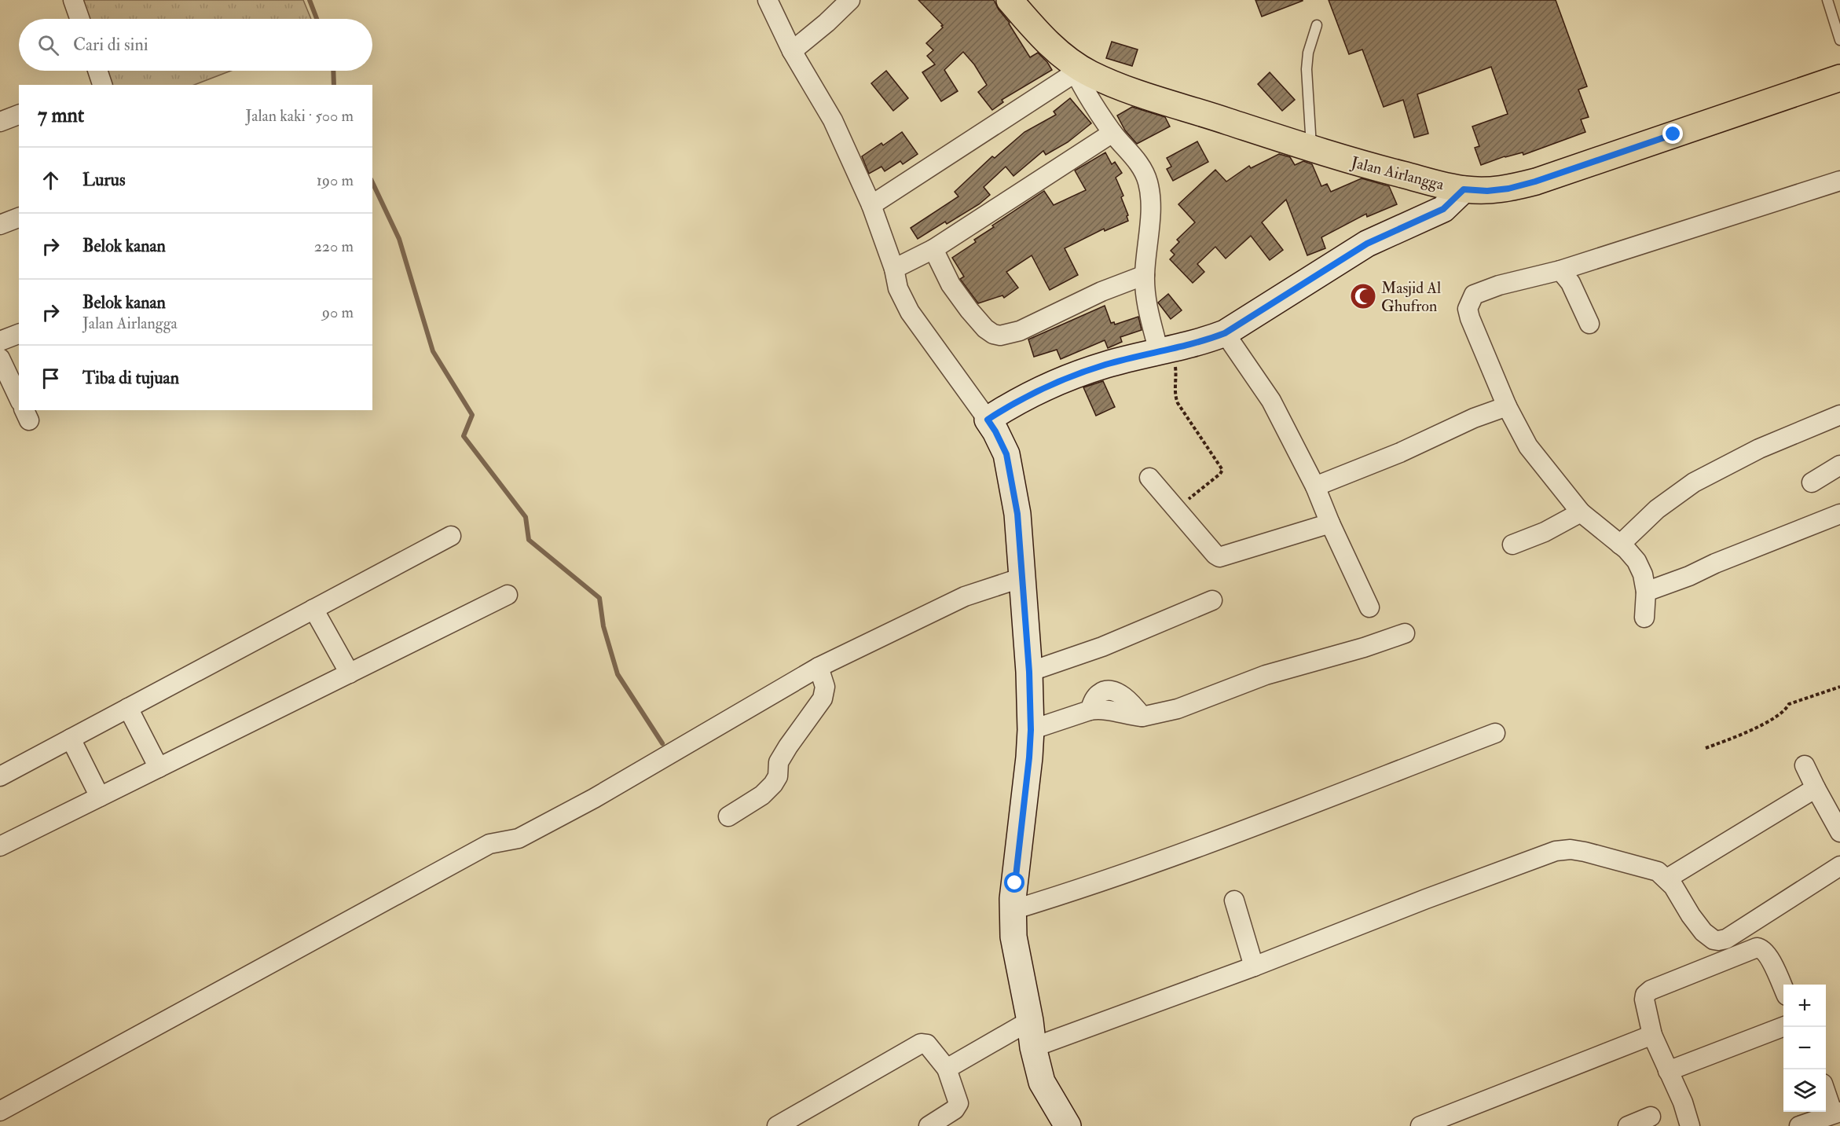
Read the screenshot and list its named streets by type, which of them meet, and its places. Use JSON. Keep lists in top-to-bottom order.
{
  "streets": {
    "main road": ["Jalan Airlangga"]
  },
  "places": {
    "mosque": ["Masjid Al Ghufron"]
  },
  "page": {
    "search": "Cari di sini",
    "heading": ["7 mnt", "Jalan kaki · 500 m"],
    "list": [
      ["Lurus", "190 m"],
      ["Belok kanan", "220 m"],
      ["Belok kanan", "Jalan Airlangga", "90 m"],
      "Tiba di tujuan"
    ],
    "map_buttons": ["+", "−"]
  }
}
